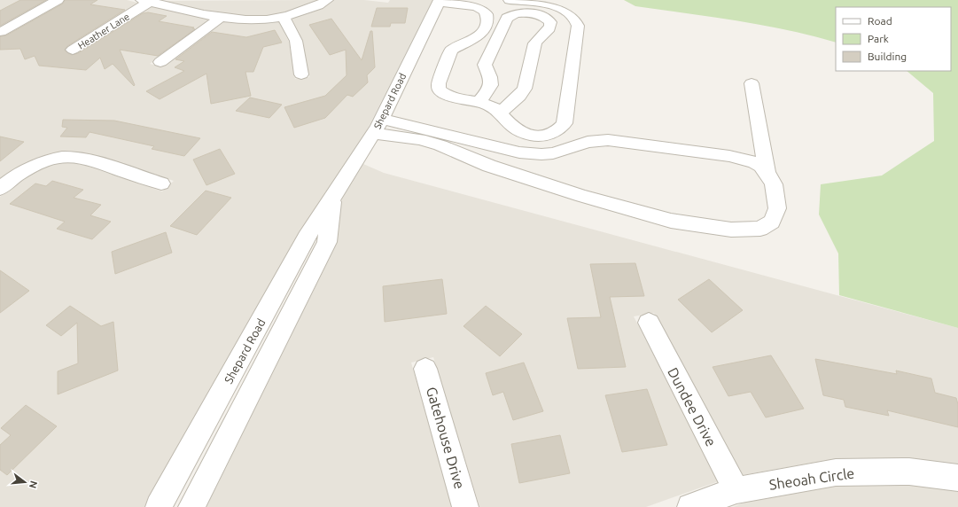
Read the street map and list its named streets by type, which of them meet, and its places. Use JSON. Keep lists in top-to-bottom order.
{
  "streets": {
    "street": [
      "Heather Lane",
      "Shepard Road",
      "Dundee Drive",
      "Gatehouse Drive",
      "Sheoah Circle"
    ]
  },
  "crossings": [
    ["Dundee Drive", "Sheoah Circle"]
  ],
  "legend": ["Road", "Park", "Building"],
  "north": "right"
}
